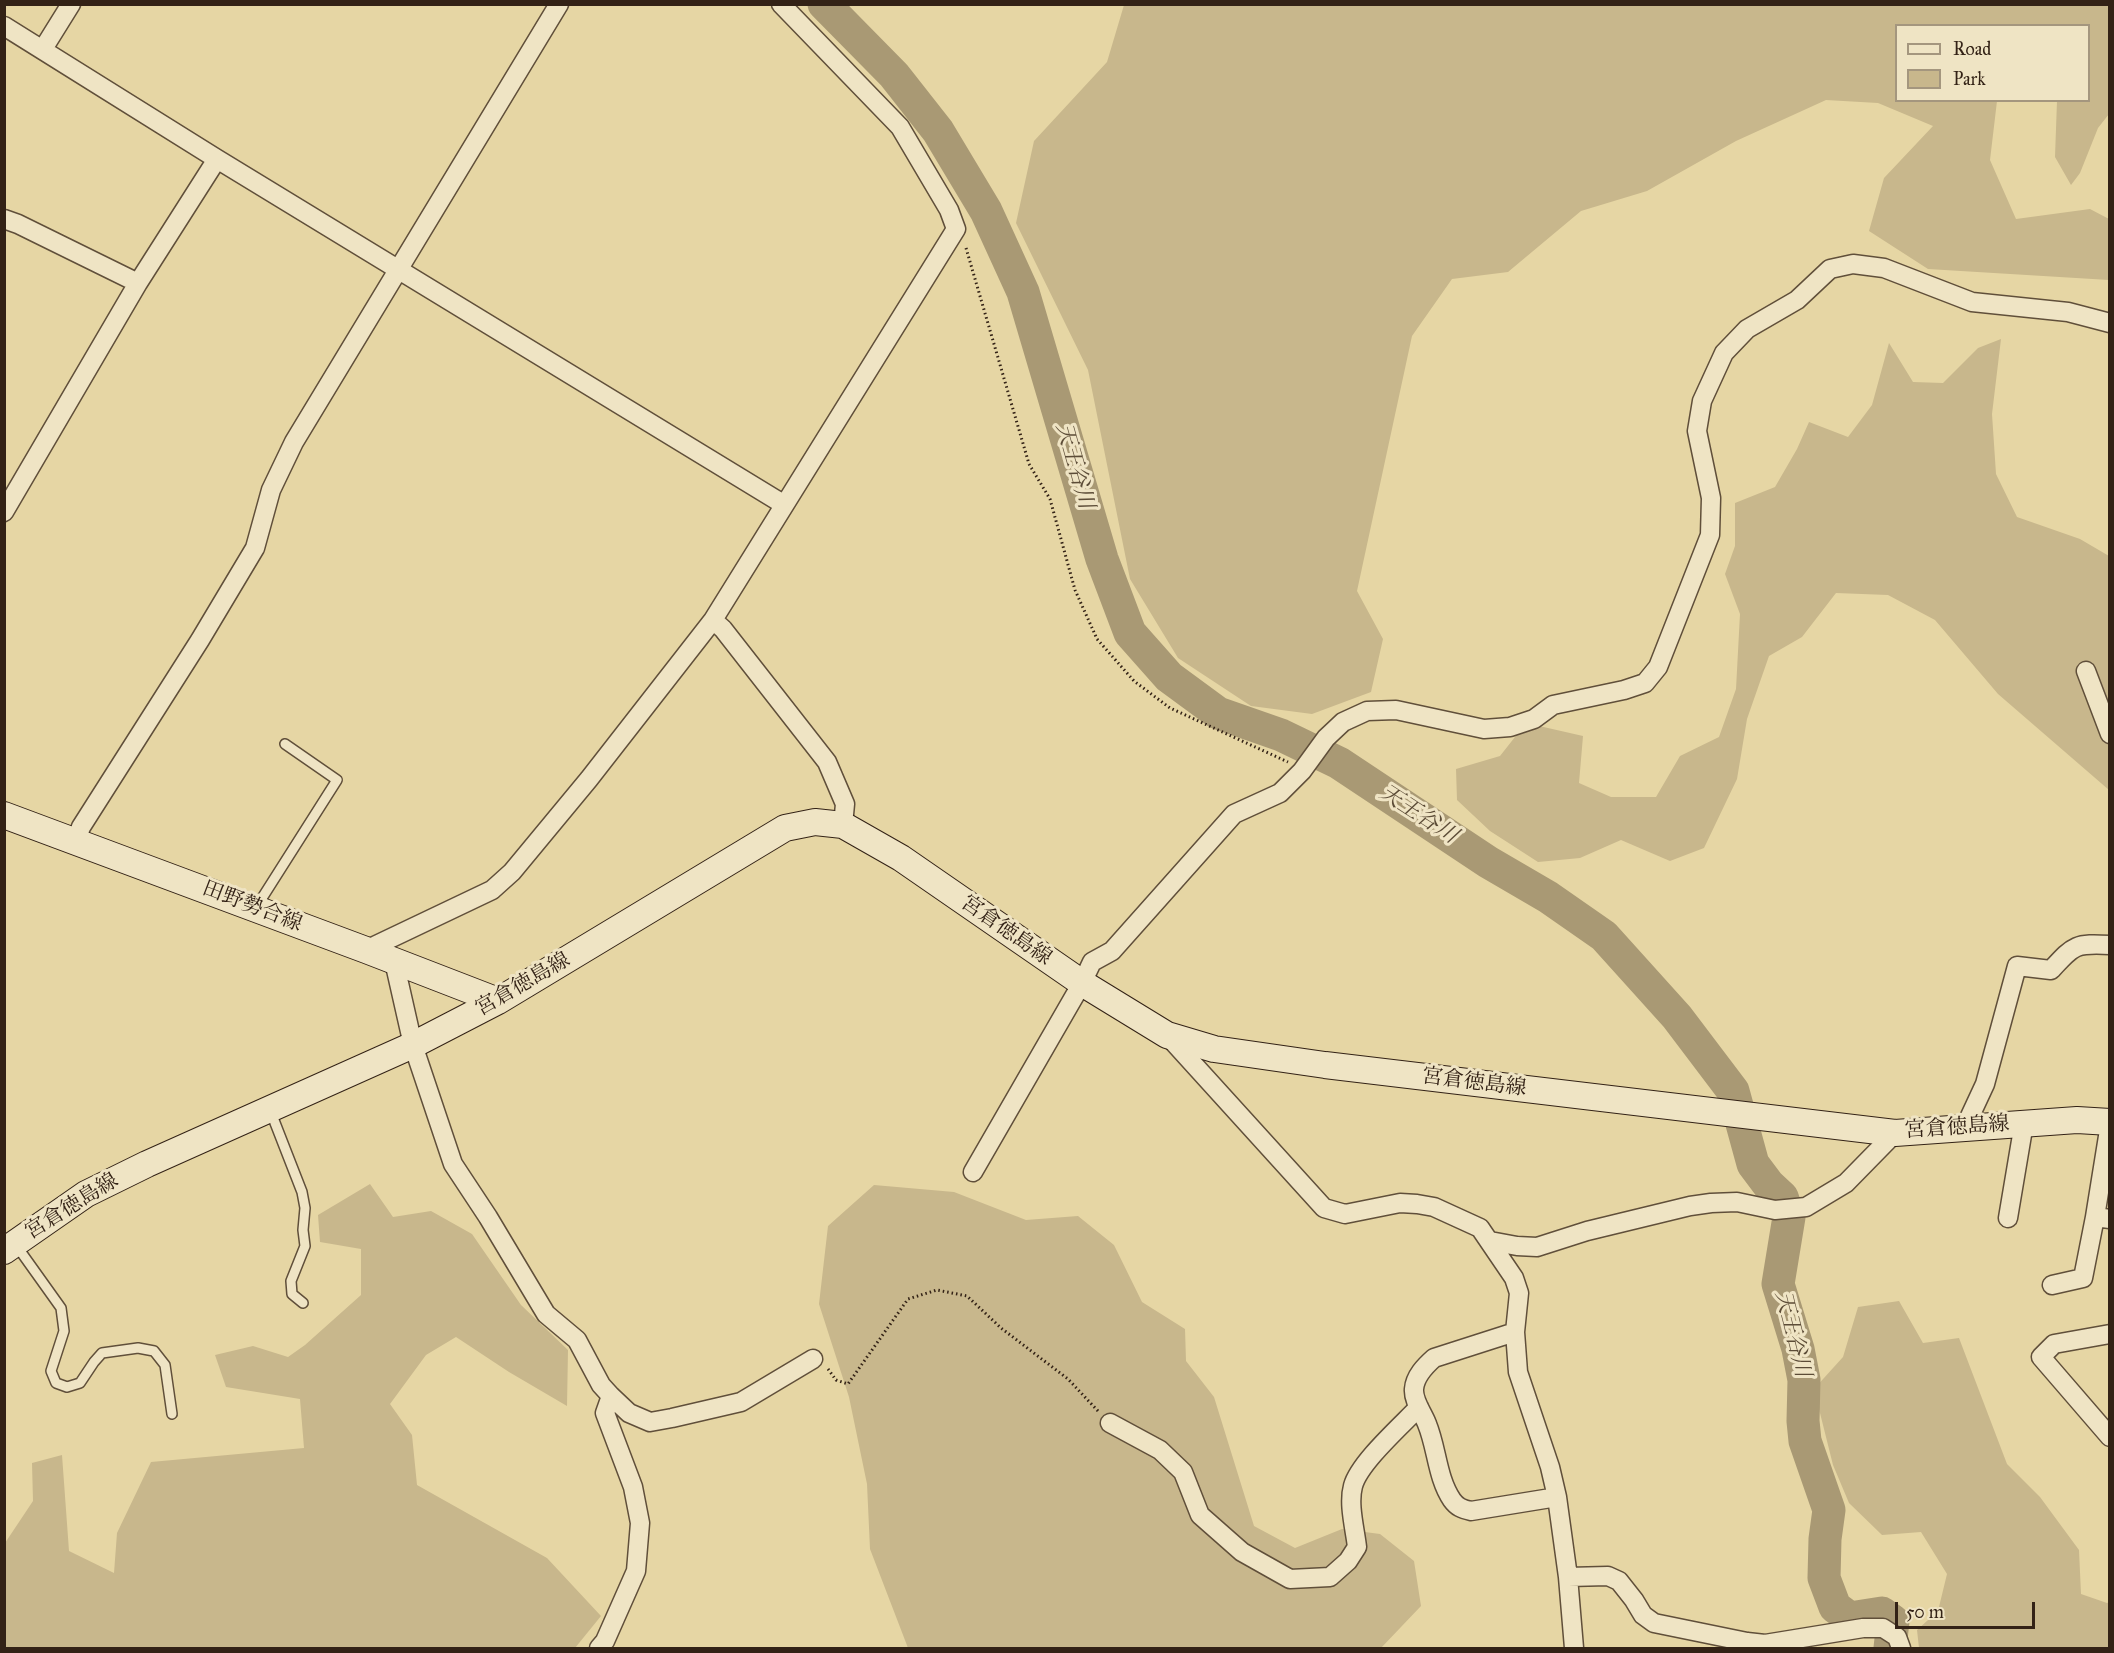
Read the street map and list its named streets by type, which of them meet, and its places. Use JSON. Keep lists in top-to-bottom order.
{
  "streets": {
    "main road": ["田野勢合線", "宮倉徳島線"]
  },
  "crossings": [
    ["田野勢合線", "宮倉徳島線"]
  ],
  "water": ["天王谷川"],
  "legend": ["Road", "Park"],
  "scale_bar": "50 m"
}
